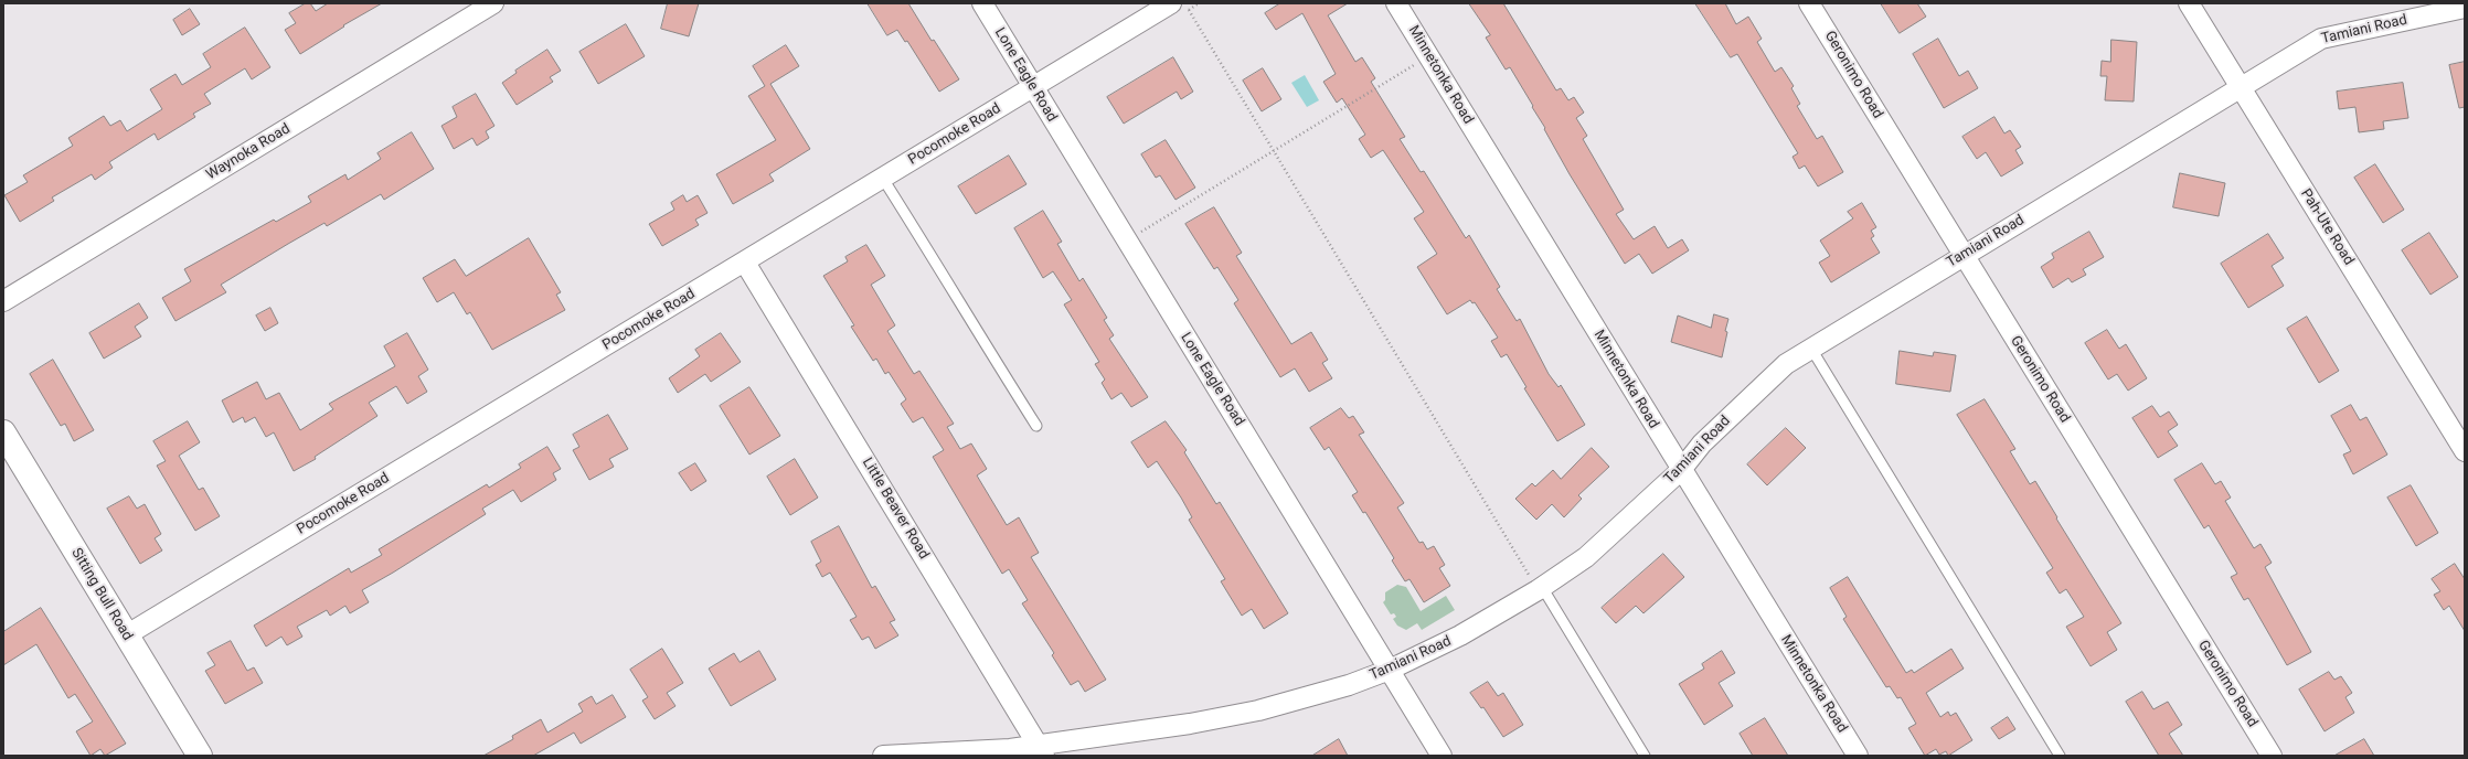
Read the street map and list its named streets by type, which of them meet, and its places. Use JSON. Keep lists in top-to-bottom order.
{
  "streets": {
    "street": [
      "Tamiani Road",
      "Lone Eagle Road",
      "Minnetonka Road",
      "Geronimo Road",
      "Pocomoke Road",
      "Waynoka Road",
      "Pah-Ute Road",
      "Little Beaver Road",
      "Sitting Bull Road"
    ]
  },
  "crossings": [
    ["Tamiani Road", "Lone Eagle Road"],
    ["Tamiani Road", "Minnetonka Road"],
    ["Tamiani Road", "Geronimo Road"],
    ["Tamiani Road", "Pah-Ute Road"],
    ["Tamiani Road", "Little Beaver Road"],
    ["Lone Eagle Road", "Pocomoke Road"],
    ["Pocomoke Road", "Little Beaver Road"],
    ["Pocomoke Road", "Sitting Bull Road"]
  ]
}
